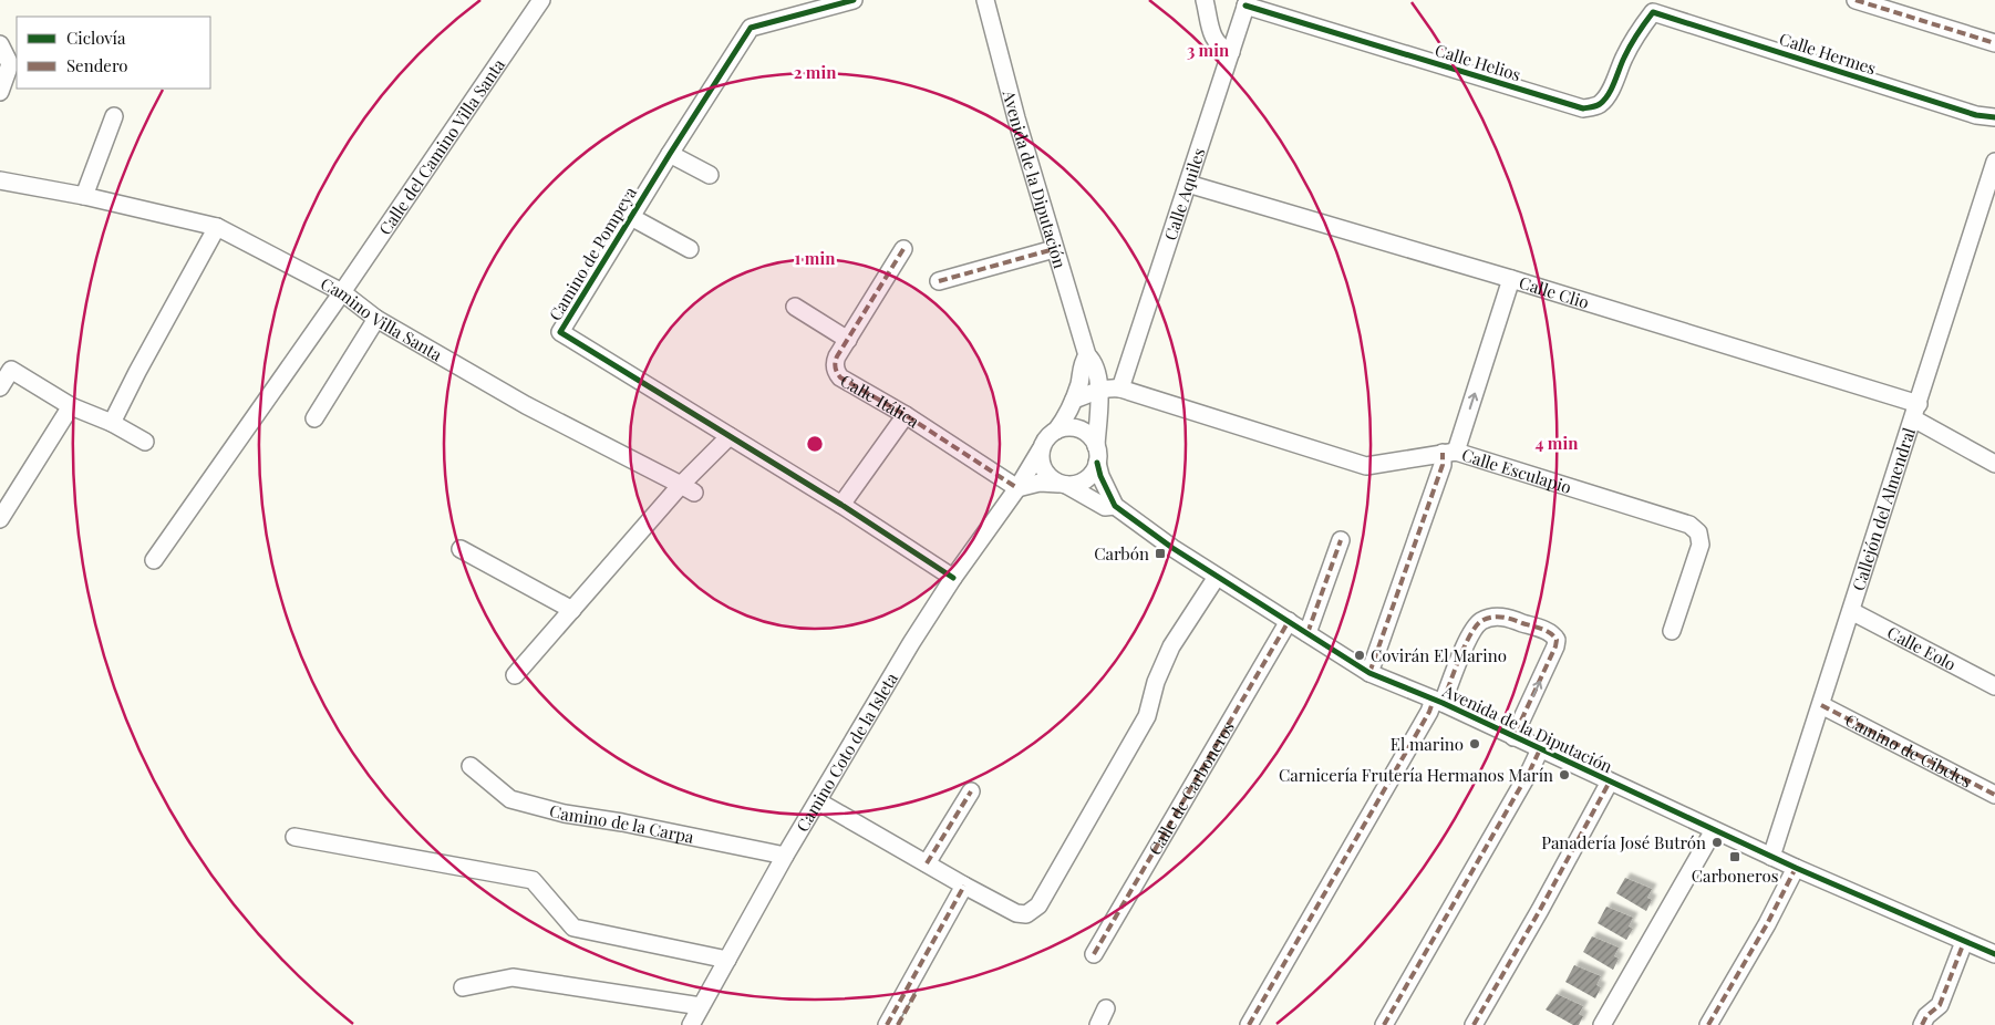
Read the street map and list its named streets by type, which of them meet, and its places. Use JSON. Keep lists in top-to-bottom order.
{
  "streets": {
    "street": [
      "Calle Hermes",
      "Calle Helios",
      "Calle del Camino Villa Santa",
      "Avenida de la Diputación",
      "Calle Aquiles",
      "Camino de Pompeya",
      "Calle Clio",
      "Camino Villa Santa",
      "Calle Itálica",
      "Calle Esculapio",
      "Callejón del Almendral",
      "Calle Eolo",
      "Camino de Cibeles",
      "Camino Coto de la Isleta",
      "Calle de Carboneros",
      "Camino de la Carpa"
    ]
  },
  "crossings": [
    ["Calle Hermes", "Calle Helios"],
    ["Calle Helios", "Calle Aquiles"],
    ["Calle del Camino Villa Santa", "Camino Villa Santa"],
    ["Avenida de la Diputación", "Calle Esculapio"],
    ["Avenida de la Diputación", "Callejón del Almendral"],
    ["Avenida de la Diputación", "Camino Coto de la Isleta"],
    ["Avenida de la Diputación", "Calle de Carboneros"],
    ["Calle Aquiles", "Calle Clio"],
    ["Calle Aquiles", "Calle Esculapio"],
    ["Camino de Pompeya", "Camino Coto de la Isleta"],
    ["Calle Clio", "Callejón del Almendral"],
    ["Calle Itálica", "Camino Coto de la Isleta"],
    ["Callejón del Almendral", "Calle Eolo"],
    ["Callejón del Almendral", "Camino de Cibeles"],
    ["Camino Coto de la Isleta", "Camino de la Carpa"]
  ],
  "places": {
    "transit": ["Carbón", "Carboneros"],
    "other": [
      "Covirán El Marino",
      "El marino",
      "Carnicería Frutería Hermanos Marín",
      "Panadería José Butrón"
    ]
  },
  "legend": ["Ciclovía", "Sendero"],
  "rings": [
    "3 min",
    "2 min",
    "1 min",
    "4 min"
  ]
}
